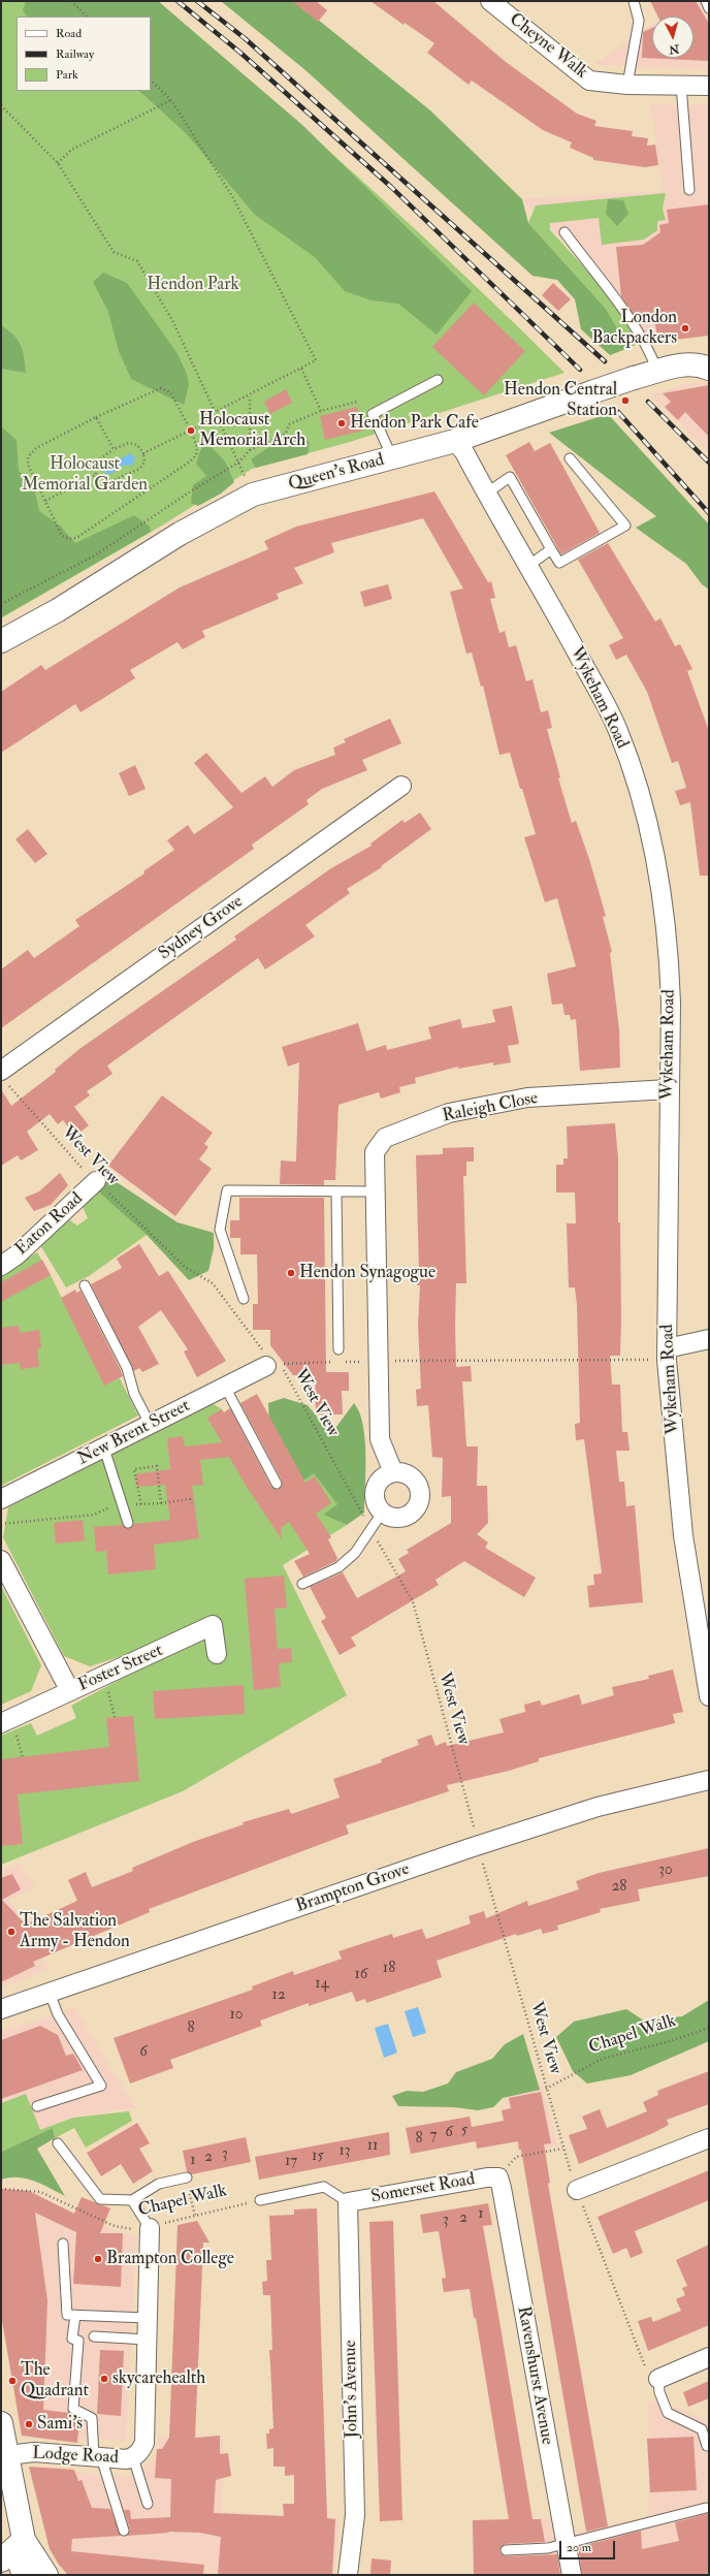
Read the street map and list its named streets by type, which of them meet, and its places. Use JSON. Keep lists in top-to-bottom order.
{
  "streets": {
    "main road": ["Queen's Road"],
    "street": [
      "Cheyne Walk",
      "Wykeham Road",
      "Sydney Grove",
      "Raleigh Close",
      "Eaton Road",
      "New Brent Street",
      "Foster Street",
      "Brampton Grove",
      "Somerset Road",
      "Ravenshurst Avenue",
      "John's Avenue",
      "Lodge Road"
    ],
    "path": ["West View", "Chapel Walk"]
  },
  "crossings": [
    ["Queen's Road", "Wykeham Road"],
    ["Wykeham Road", "Raleigh Close"],
    ["Sydney Grove", "West View"],
    ["West View", "Eaton Road"],
    ["West View", "New Brent Street"],
    ["West View", "Brampton Grove"],
    ["West View", "Chapel Walk"],
    ["Chapel Walk", "Lodge Road"],
    ["Somerset Road", "Ravenshurst Avenue"],
    ["Somerset Road", "John's Avenue"]
  ],
  "parks": ["Hendon Park", "Holocaust Memorial Garden"],
  "places": [
    "London Backpackers",
    "Hendon Central Station",
    "Hendon Park Cafe",
    "Holocaust Memorial Arch",
    "Hendon Synagogue",
    "The Salvation Army - Hendon",
    "Brampton College",
    "skycarehealth",
    "The Quadrant",
    "Sami's"
  ],
  "house_numbers": [
    "30",
    "28",
    "18",
    "16",
    "14",
    "12",
    "10",
    "8",
    "6",
    "5",
    "6",
    "7",
    "8",
    "11",
    "13",
    "3",
    "15",
    "2",
    "1",
    "17",
    "1",
    "2",
    "3"
  ],
  "legend": ["Road", "Railway", "Park"],
  "scale_bar": "20 m",
  "north": "bottom"
}
